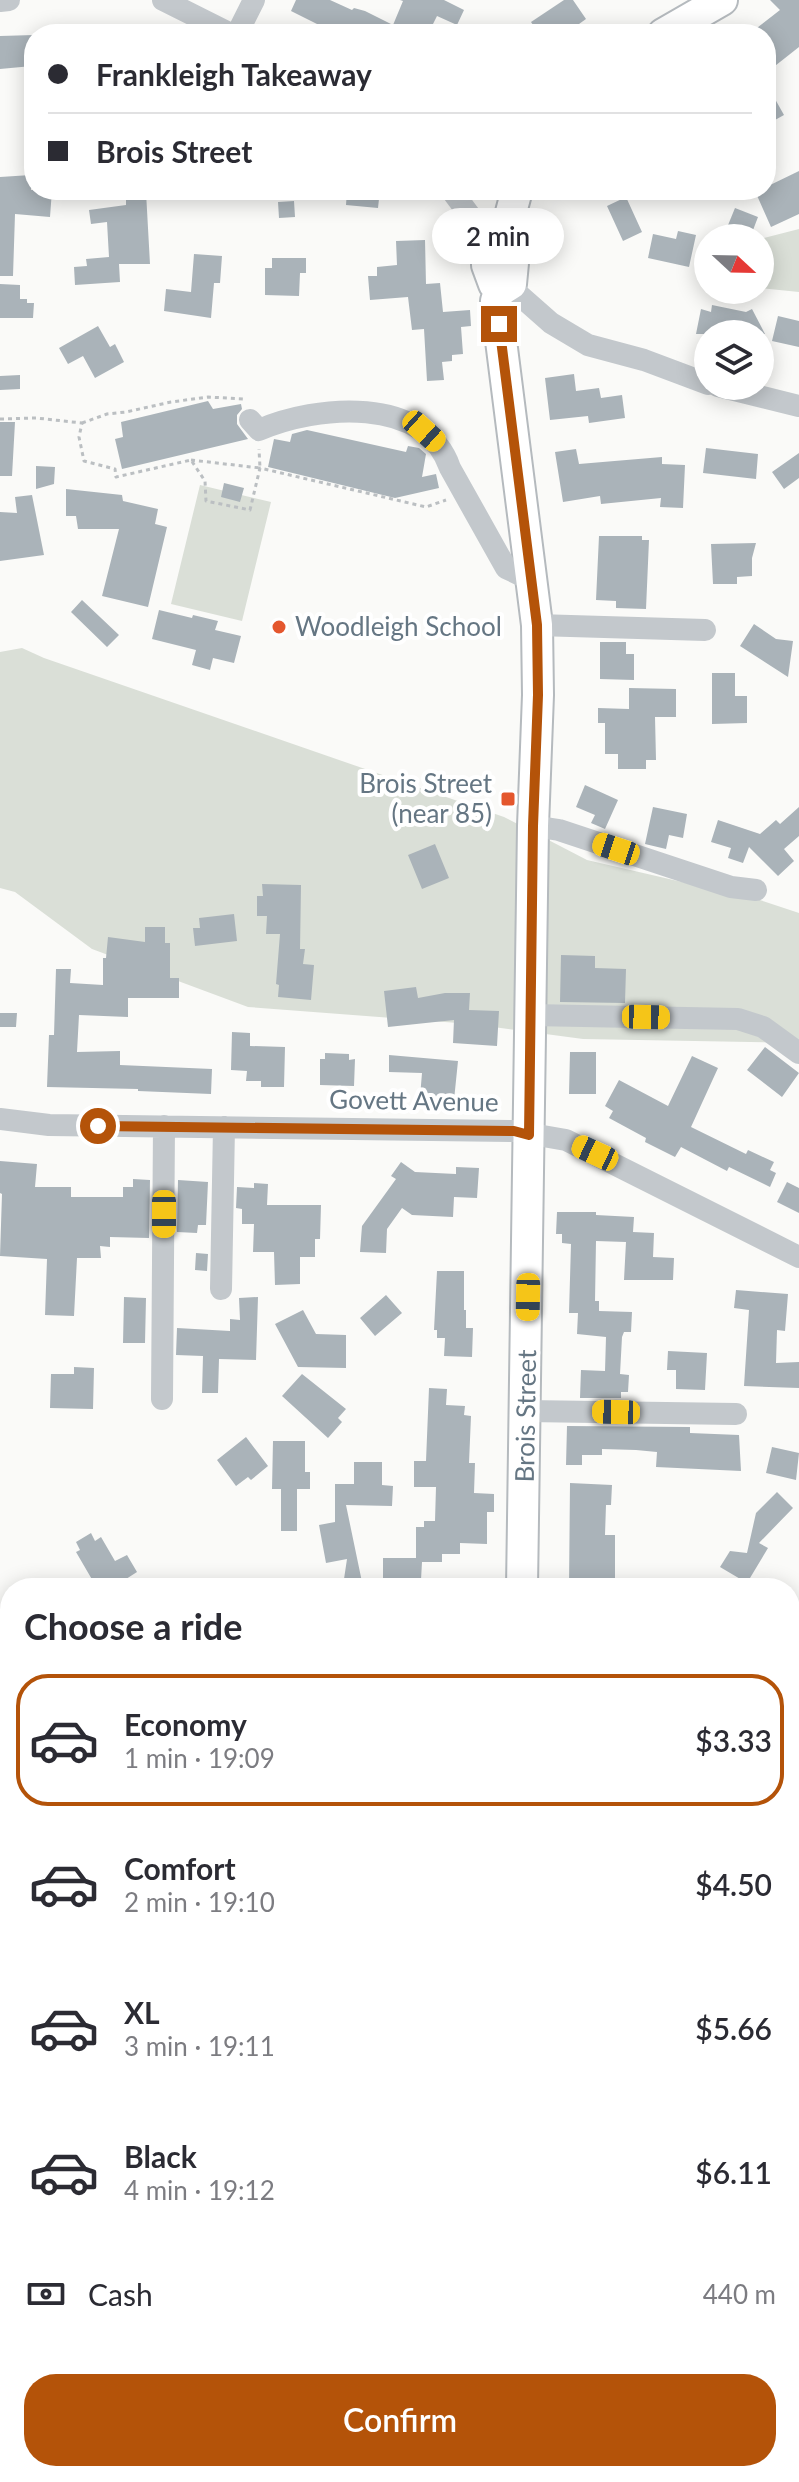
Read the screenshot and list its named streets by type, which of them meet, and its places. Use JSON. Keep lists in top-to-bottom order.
{
  "streets": {
    "main road": ["Brois Street"],
    "street": ["Govett Avenue"]
  },
  "crossings": [
    ["Govett Avenue", "Brois Street"]
  ],
  "places": {
    "other": ["Woodleigh School"],
    "transit": ["Brois Street (near 85)"]
  },
  "north": "right",
  "page": {
    "banner": ["Frankleigh Takeaway", "Brois Street"],
    "bubble": "2 min",
    "heading": "Choose a ride",
    "list": [
      {
        "name": "Economy",
        "note": "1 min · 19:09",
        "value": "$3.33"
      },
      {
        "name": "Comfort",
        "note": "2 min · 19:10",
        "value": "$4.50"
      },
      {
        "name": "XL",
        "note": "3 min · 19:11",
        "value": "$5.66"
      },
      {
        "name": "Black",
        "note": "4 min · 19:12",
        "value": "$6.11"
      }
    ],
    "pay": ["Cash", "440 m"],
    "buttons": "Confirm"
  }
}
